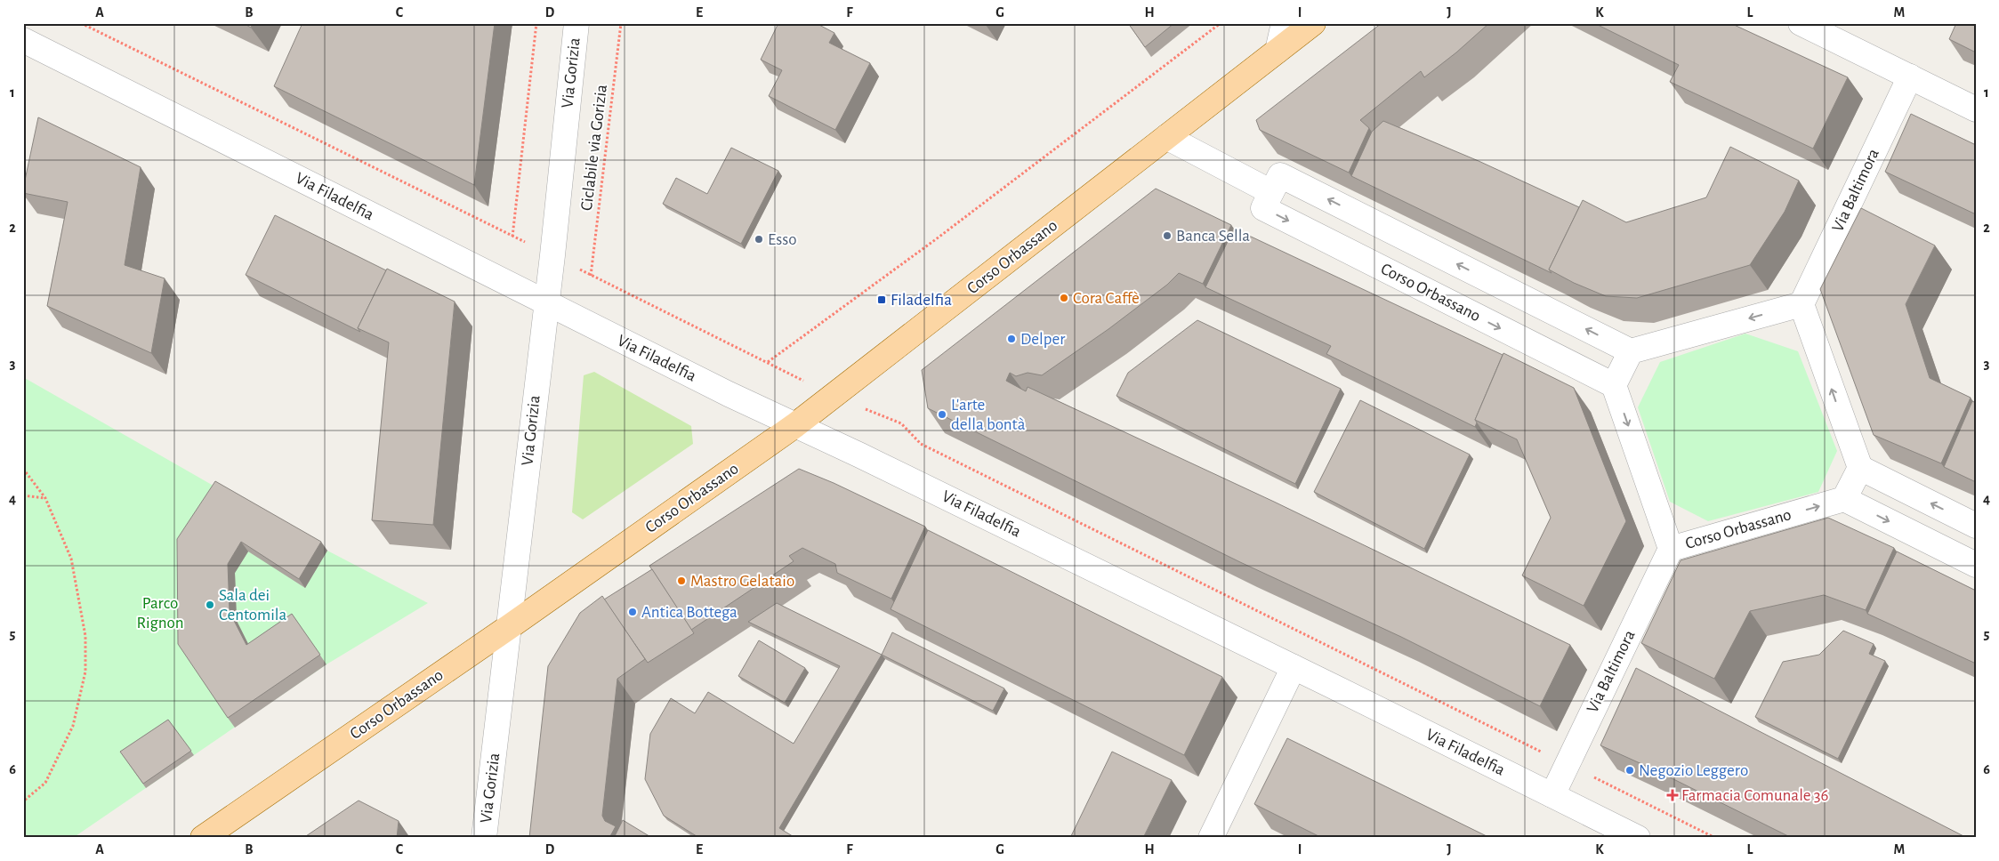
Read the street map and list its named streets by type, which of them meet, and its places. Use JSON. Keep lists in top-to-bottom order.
{
  "streets": {
    "main road": ["Corso Orbassano"],
    "street": ["Via Gorizia", "Via Baltimora", "Via Filadelfia"],
    "path": ["Ciclabile via Gorizia"]
  },
  "crossings": [
    ["Via Gorizia", "Via Filadelfia"],
    ["Via Gorizia", "Corso Orbassano"],
    ["Via Baltimora", "Via Filadelfia"],
    ["Via Baltimora", "Corso Orbassano"],
    ["Via Filadelfia", "Corso Orbassano"]
  ],
  "parks": ["Parco Rignon"],
  "places": {
    "other": [
      "Banca Sella",
      "Esso",
      "Cora Caffè",
      "Delper",
      "L'arte della bontà",
      "Mastro Gelataio",
      "Sala dei Centomila",
      "Antica Bottega",
      "Negozio Leggero"
    ],
    "transit": ["Filadelfia"],
    "health": ["Farmacia Comunale 36"]
  },
  "grid": {
    "columns": [
      "A",
      "B",
      "C",
      "D",
      "E",
      "F",
      "G",
      "H",
      "I",
      "J",
      "K",
      "L",
      "M"
    ],
    "rows": [
      "1",
      "2",
      "3",
      "4",
      "5",
      "6"
    ]
  }
}
